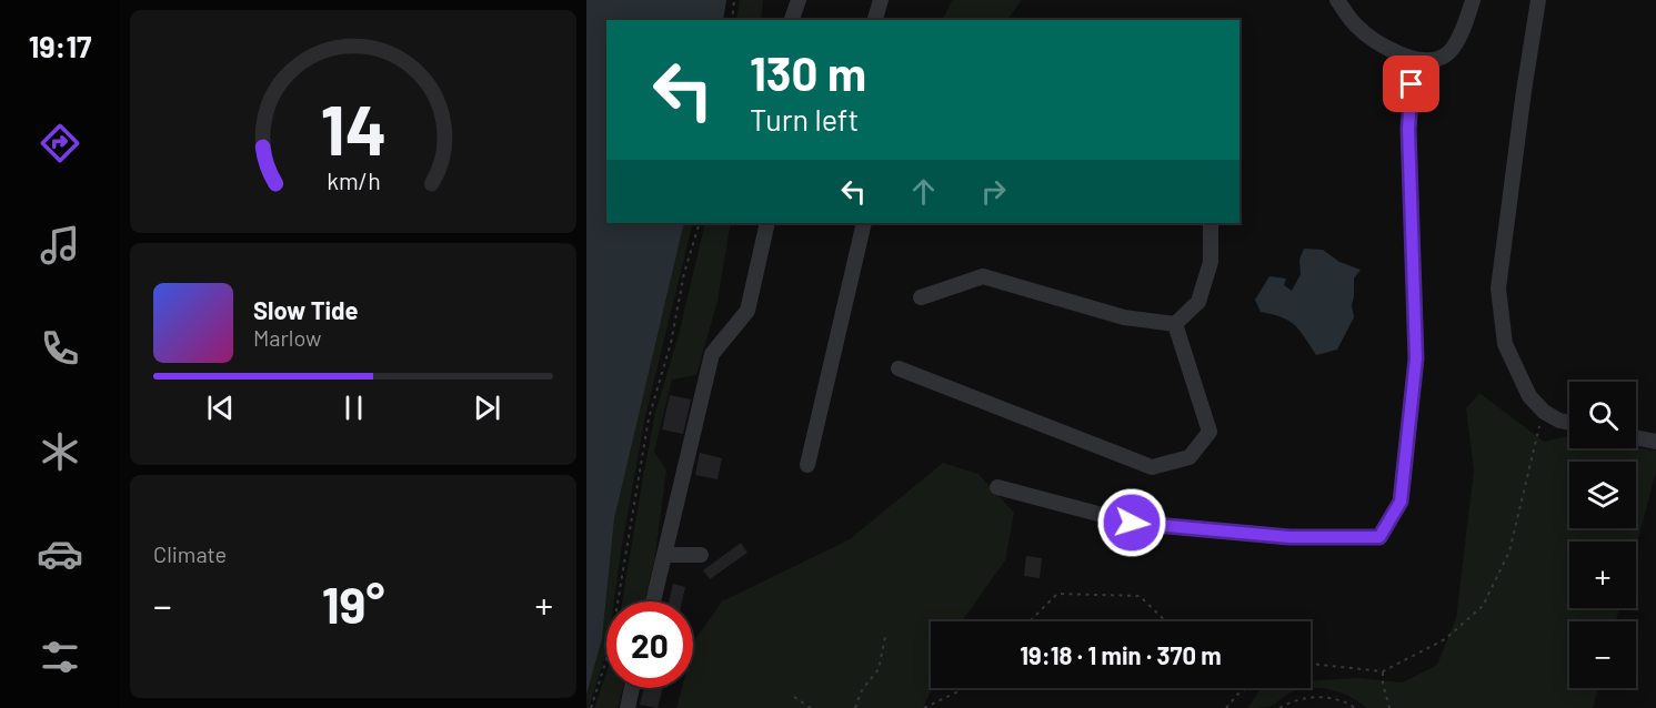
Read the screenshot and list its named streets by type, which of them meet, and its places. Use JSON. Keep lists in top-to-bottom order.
{
  "page": {
    "tabs": "19:17",
    "turn": ["130 m", "Turn left"],
    "song": ["Slow Tide", "Marlow"],
    "map_buttons": ["+", "−"],
    "tile": "Climate",
    "heat": ["−", "19°", "+"],
    "limit": "20",
    "trip": "19:18 · 1 min · 370 m",
    "gauge": ["14", "km/h"]
  }
}
